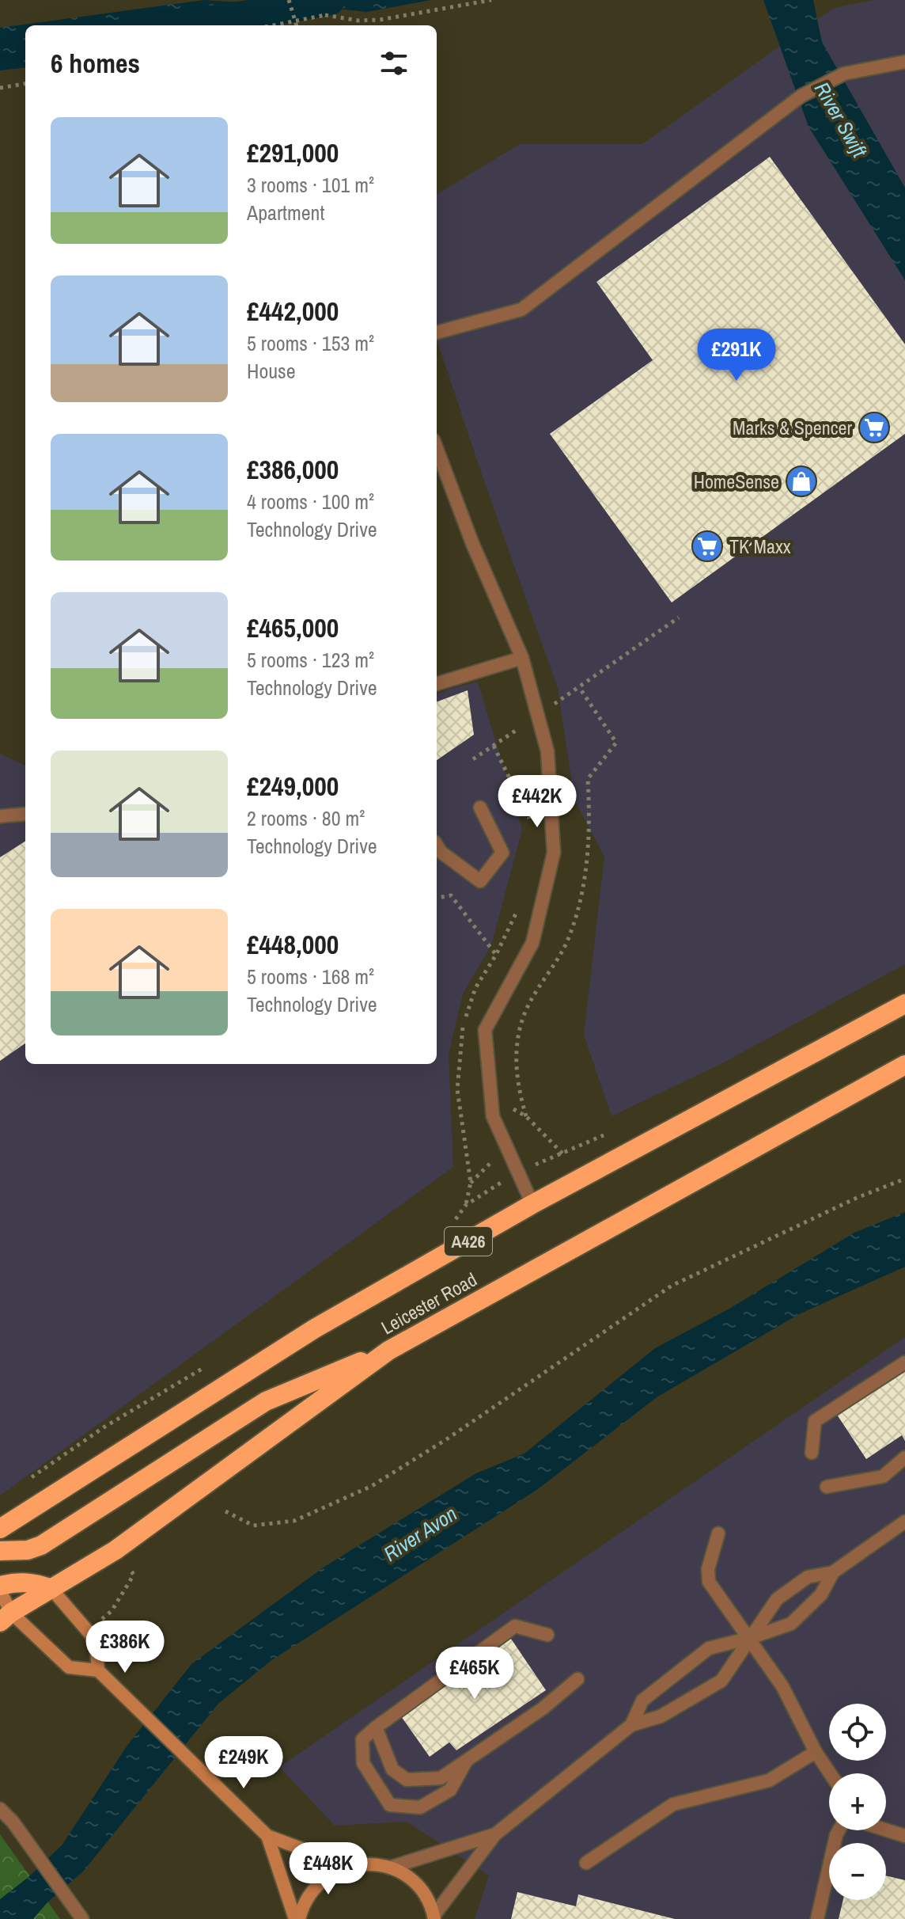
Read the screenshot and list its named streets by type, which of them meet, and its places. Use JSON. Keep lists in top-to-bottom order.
{
  "streets": {
    "highway": ["A426", "Leicester Road"]
  },
  "water": ["River Swift", "River Avon"],
  "places": {
    "supermarket": ["Marks & Spencer", "TK Maxx"],
    "shop": ["HomeSense"]
  },
  "page": {
    "heading": "6 homes",
    "list": [
      {
        "name": "£291,000",
        "note": "3 rooms · 101 m² · Apartment"
      },
      {
        "name": "£442,000",
        "note": "5 rooms · 153 m² · House"
      },
      {
        "name": "£386,000",
        "note": "4 rooms · 100 m² · Technology Drive"
      },
      {
        "name": "£465,000",
        "note": "5 rooms · 123 m² · Technology Drive"
      },
      {
        "name": "£249,000",
        "note": "2 rooms · 80 m² · Technology Drive"
      },
      {
        "name": "£448,000",
        "note": "5 rooms · 168 m² · Technology Drive"
      }
    ],
    "price": [
      "£291K",
      "£442K",
      "£386K",
      "£465K",
      "£249K",
      "£448K"
    ],
    "map_buttons": ["+", "−"]
  }
}
